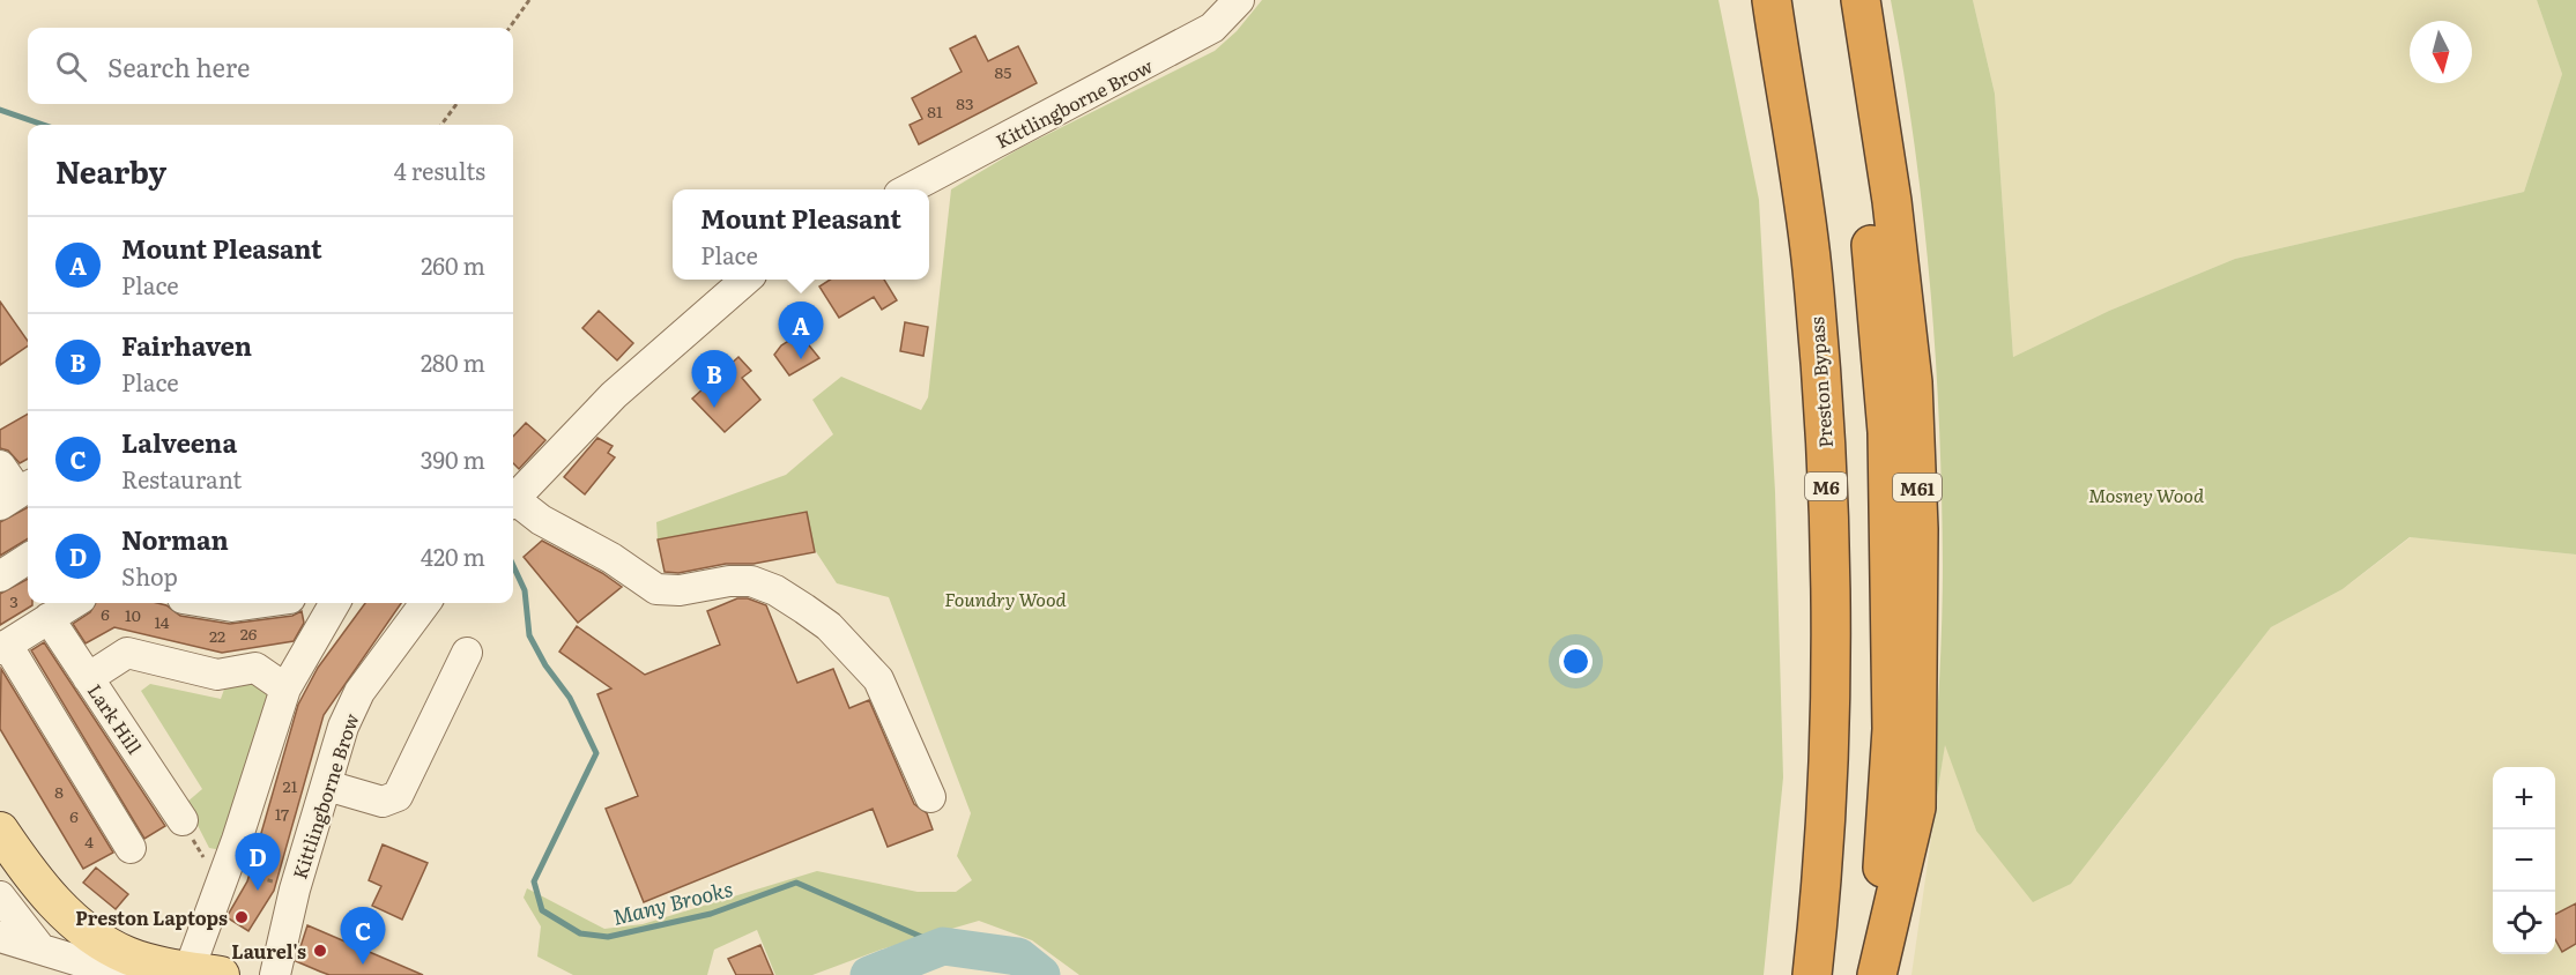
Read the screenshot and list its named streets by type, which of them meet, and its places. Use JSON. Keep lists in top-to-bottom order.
{
  "streets": {
    "highway": ["Preston Bypass", "M6", "M61"],
    "street": ["Kittlingborne Brow", "Lark Hill"]
  },
  "water": ["Many Brooks"],
  "parks": ["Mosney Wood", "Foundry Wood"],
  "places": ["Preston Laptops", "Laurel's"],
  "house_numbers": [
    "85",
    "83",
    "81",
    "3",
    "6",
    "10",
    "14",
    "26",
    "22",
    "21",
    "8",
    "17",
    "6",
    "4"
  ],
  "north": "bottom",
  "page": {
    "search": "Search here",
    "heading": ["Nearby", "4 results"],
    "popup": ["Mount Pleasant", "Place"],
    "list": [
      {
        "mark": "A",
        "name": "Mount Pleasant",
        "note": "Place",
        "value": "260 m"
      },
      {
        "mark": "B",
        "name": "Fairhaven",
        "note": "Place",
        "value": "280 m"
      },
      {
        "mark": "C",
        "name": "Lalveena",
        "note": "Restaurant",
        "value": "390 m"
      },
      {
        "mark": "D",
        "name": "Norman",
        "note": "Shop",
        "value": "420 m"
      }
    ],
    "pins": [
      "A",
      "B",
      "D",
      "C"
    ],
    "map_buttons": ["+", "−"]
  }
}
